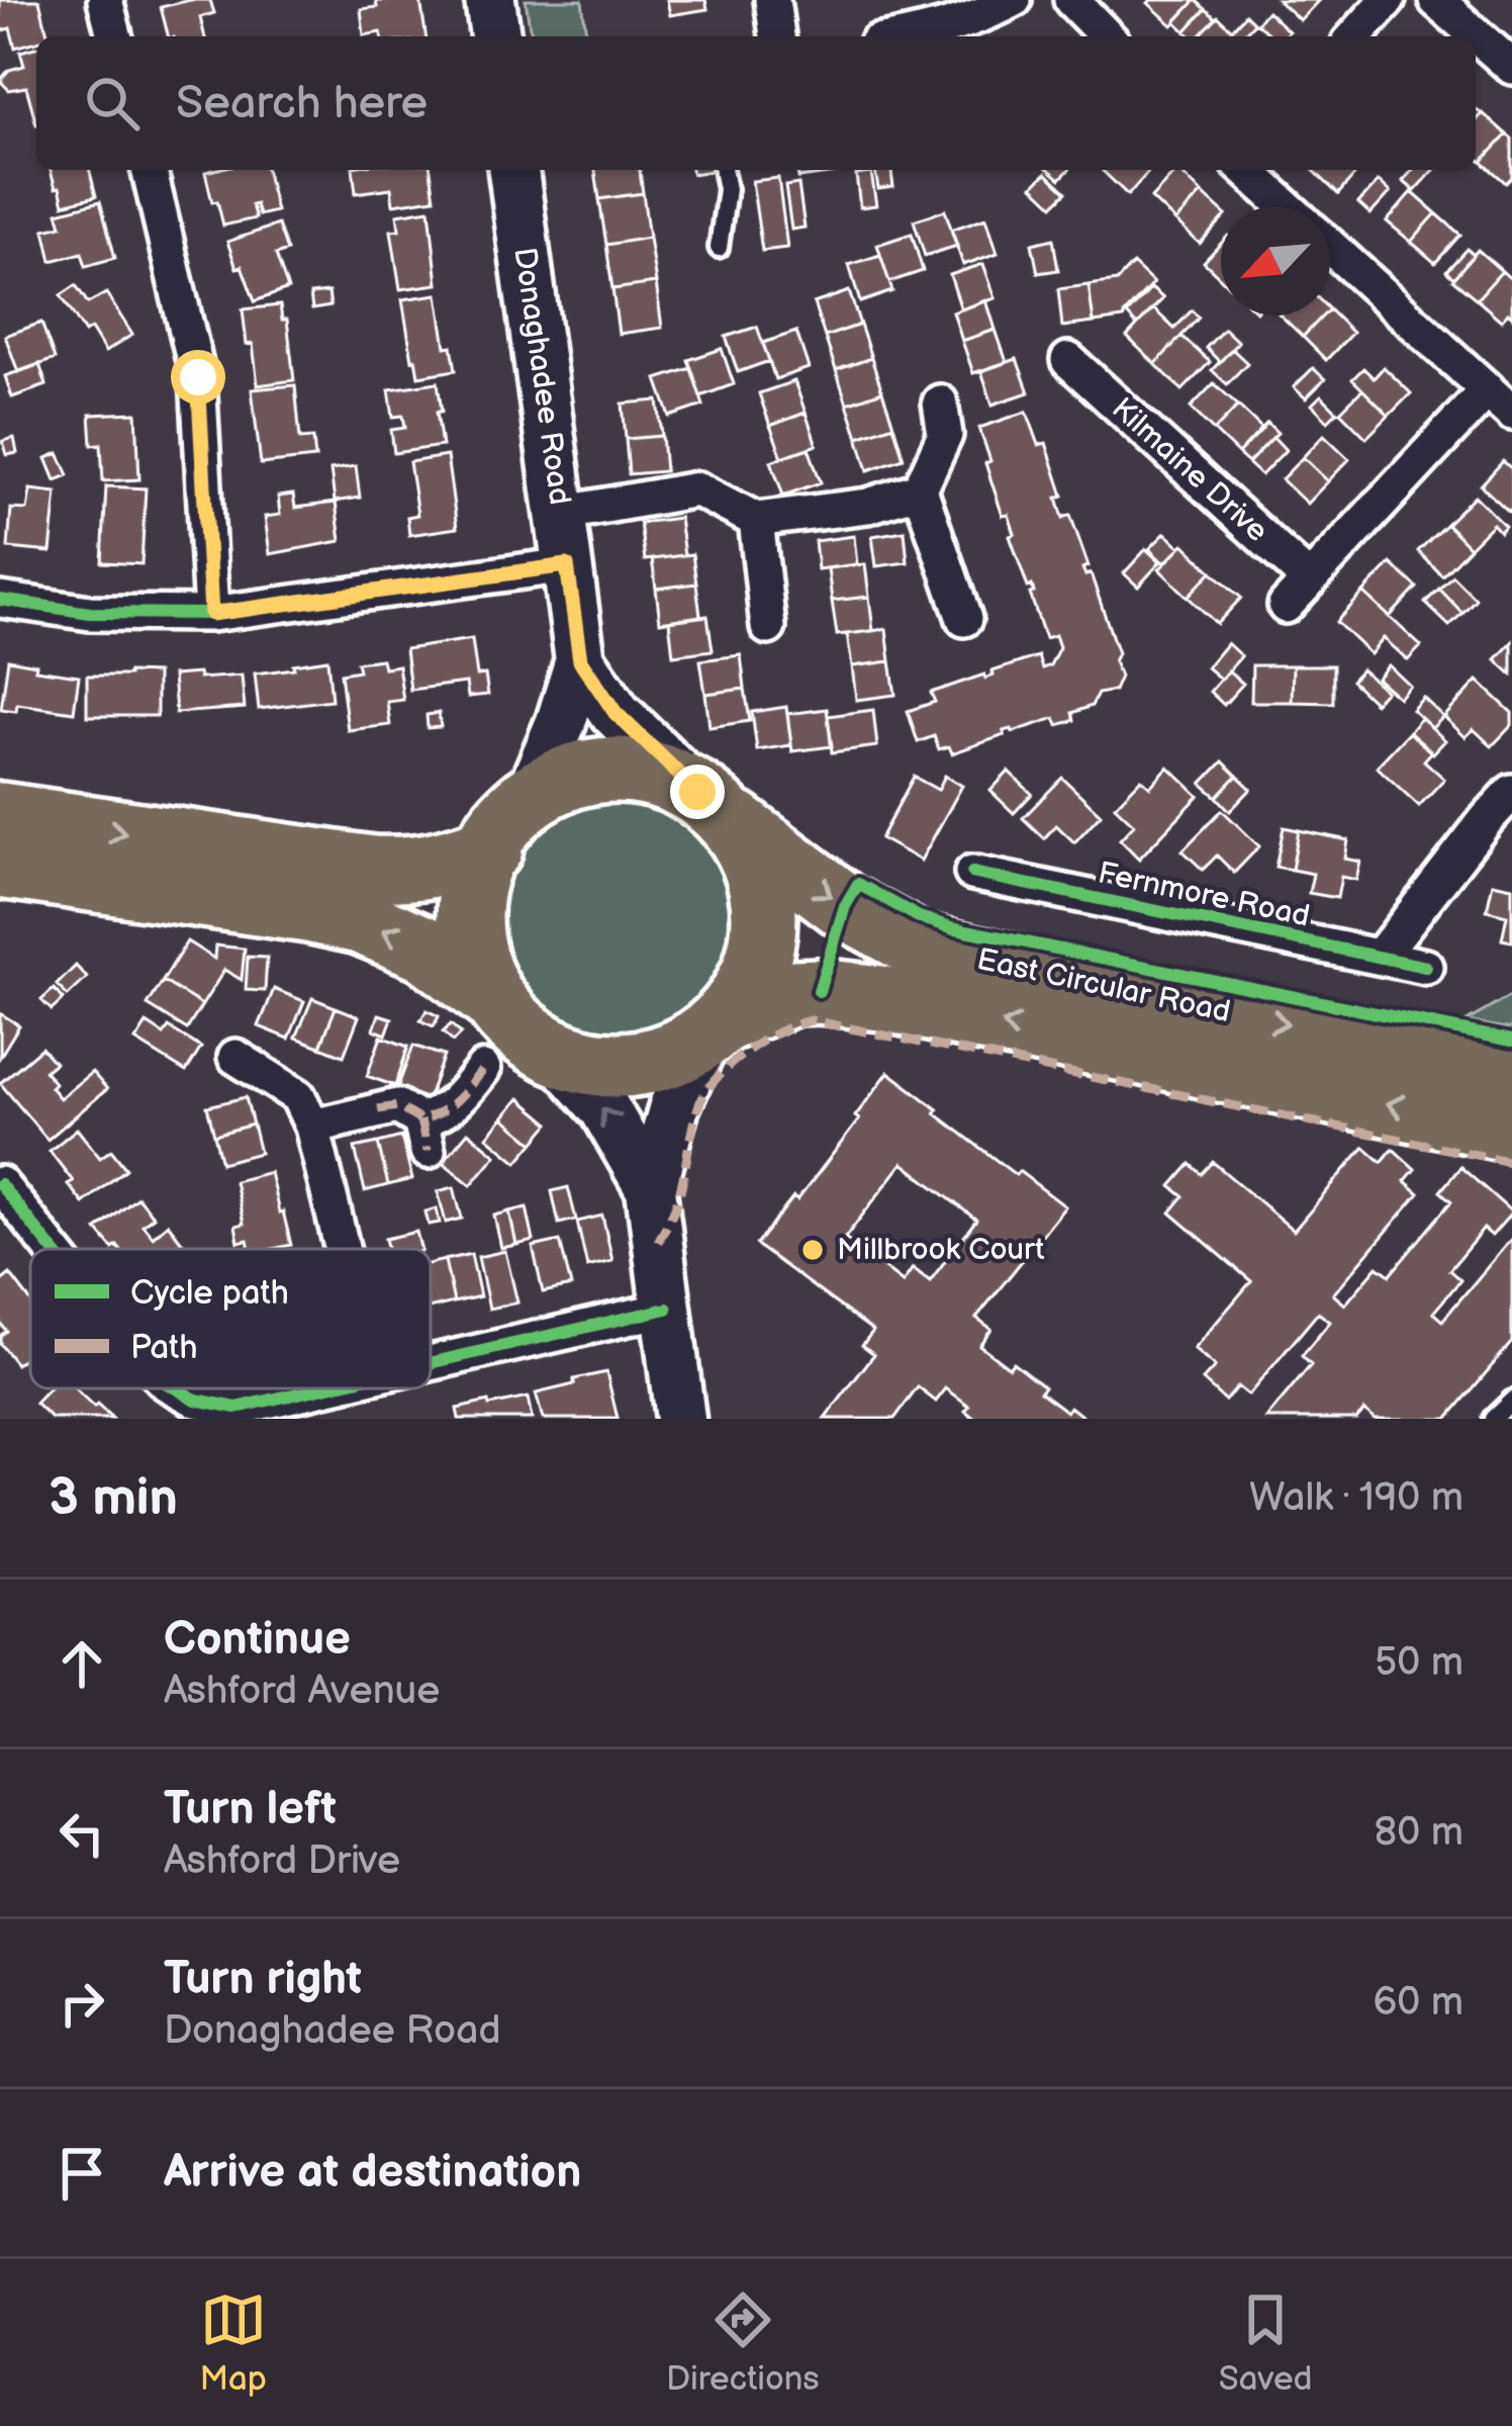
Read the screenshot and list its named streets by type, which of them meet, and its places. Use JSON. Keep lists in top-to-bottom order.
{
  "streets": {
    "highway": ["East Circular Road"],
    "main road": ["Donaghadee Road"],
    "street": ["Kilmaine Drive", "Fernmore Road"]
  },
  "crossings": [
    ["Donaghadee Road", "East Circular Road"]
  ],
  "places": ["Millbrook Court"],
  "legend": ["Cycle path", "Path"],
  "north": "bottom left",
  "page": {
    "search": "Search here",
    "heading": ["3 min", "Walk · 190 m"],
    "list": [
      ["Continue", "Ashford Avenue", "50 m"],
      ["Turn left", "Ashford Drive", "80 m"],
      ["Turn right", "Donaghadee Road", "60 m"],
      "Arrive at destination"
    ],
    "nav": ["Map", "Directions", "Saved"]
  }
}
